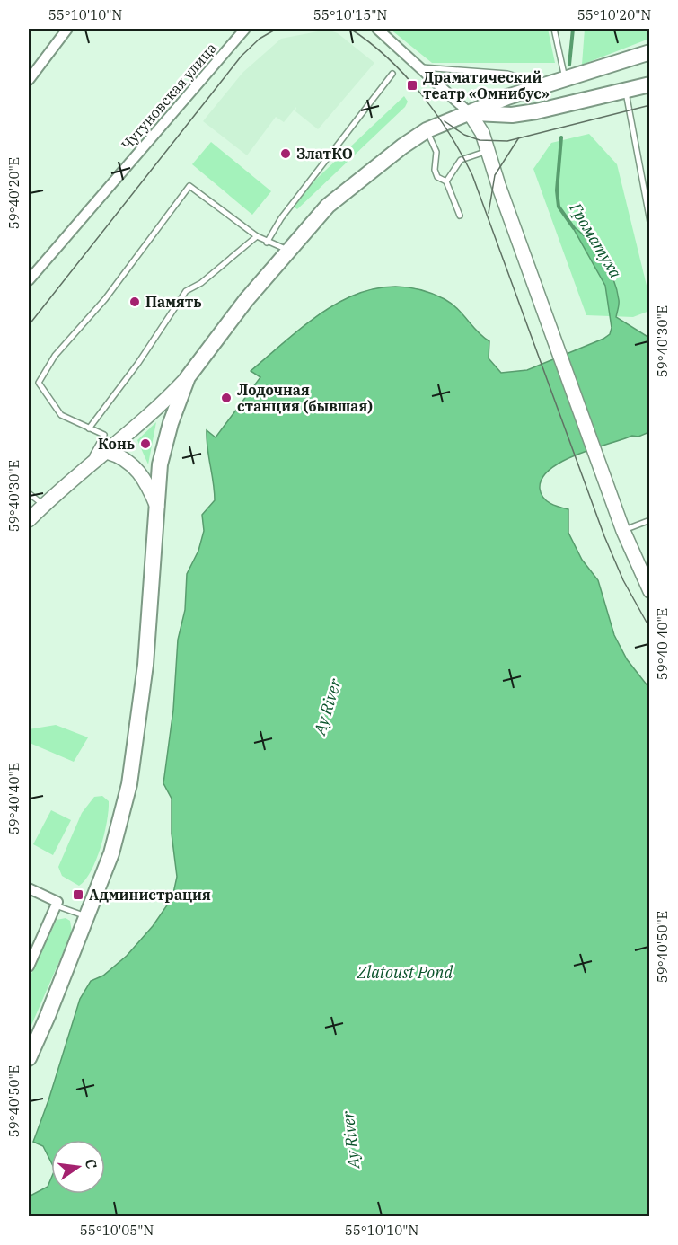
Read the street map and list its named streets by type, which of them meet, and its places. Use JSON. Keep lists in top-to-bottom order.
{
  "streets": {
    "street": ["Чугуновская улица"]
  },
  "water": ["Громатуха", "Ay River", "Zlatoust Pond"],
  "places": {
    "transit": ["Драматический театр «Омнибус»", "Администрация"],
    "other": [
      "ЗлатКО",
      "Память",
      "Лодочная станция (бывшая)",
      "Конь"
    ]
  },
  "north": "right",
  "coordinates": [
    "55°10'10\"N",
    "55°10'15\"N",
    "55°10'20\"N",
    "59°40'20\"E",
    "59°40'30\"E",
    "59°40'40\"E",
    "59°40'50\"E",
    "55°10'05\"N"
  ]
}
